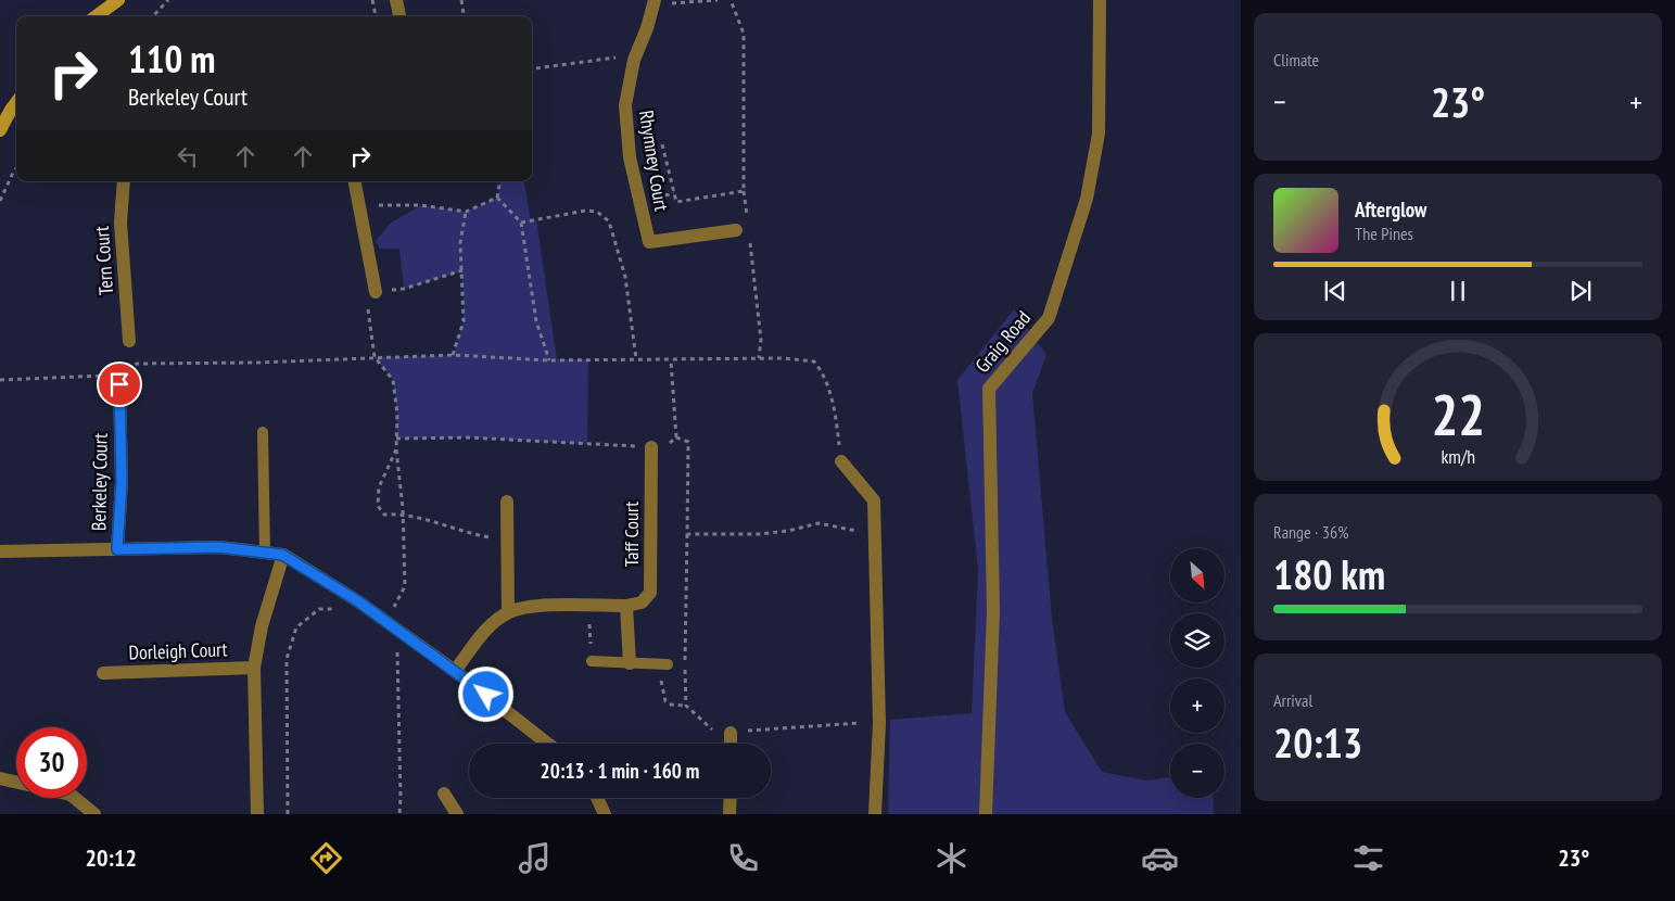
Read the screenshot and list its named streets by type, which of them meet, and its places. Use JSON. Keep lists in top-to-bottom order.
{
  "streets": {
    "street": [
      "Rhymney Court",
      "Tern Court",
      "Graig Road",
      "Berkeley Court",
      "Taff Court",
      "Dorleigh Court"
    ]
  },
  "north": "bottom right",
  "page": {
    "tile": [
      "Climate",
      ["Range · 36%", "180 km"],
      ["Arrival", "20:13"]
    ],
    "turn": ["110 m", "Berkeley Court"],
    "heat": ["−", "23°", "+"],
    "song": ["Afterglow", "The Pines"],
    "map_buttons": ["+", "−"],
    "limit": "30",
    "trip": "20:13 · 1 min · 160 m",
    "tabs": ["20:12", "23°"],
    "gauge": ["22", "km/h"]
  }
}
